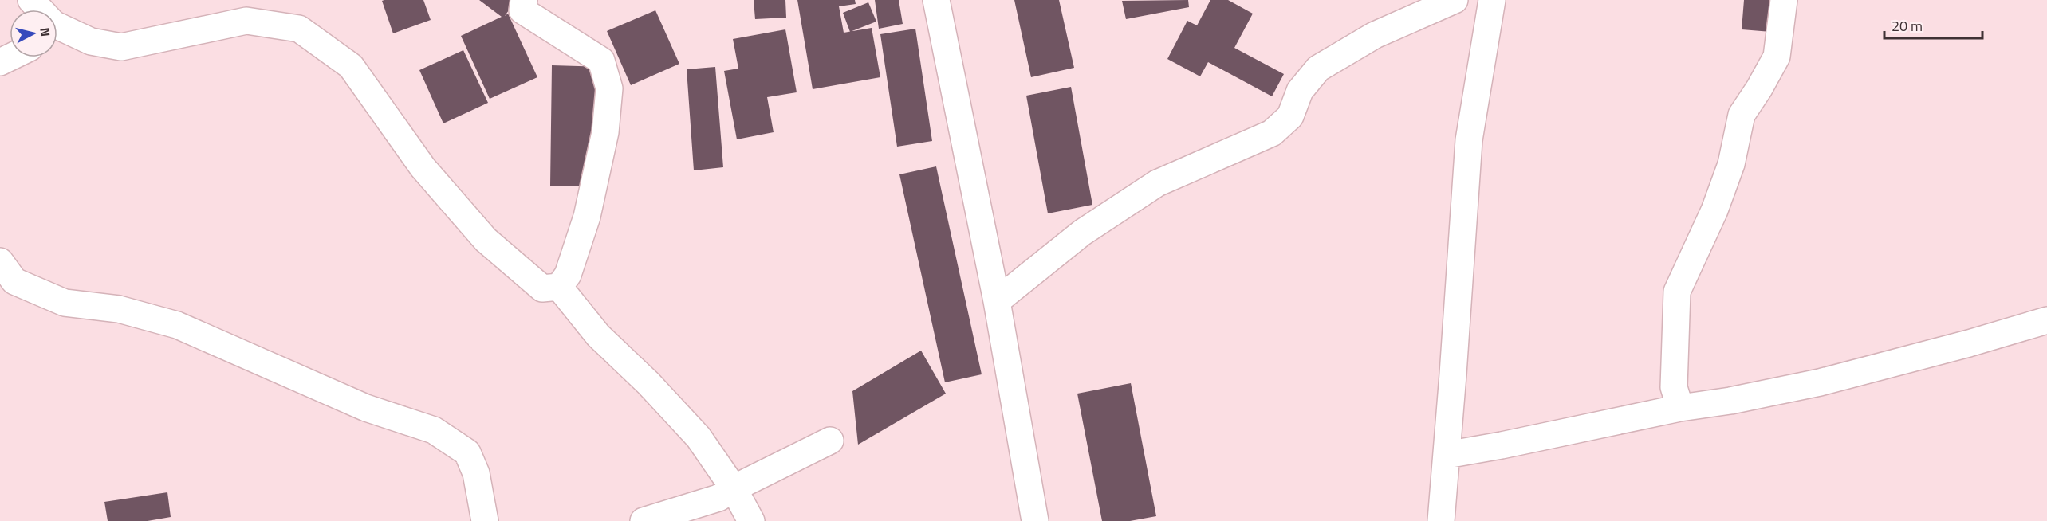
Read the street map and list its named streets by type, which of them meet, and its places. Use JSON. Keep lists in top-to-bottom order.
{
  "scale_bar": "20 m",
  "north": "right"
}
